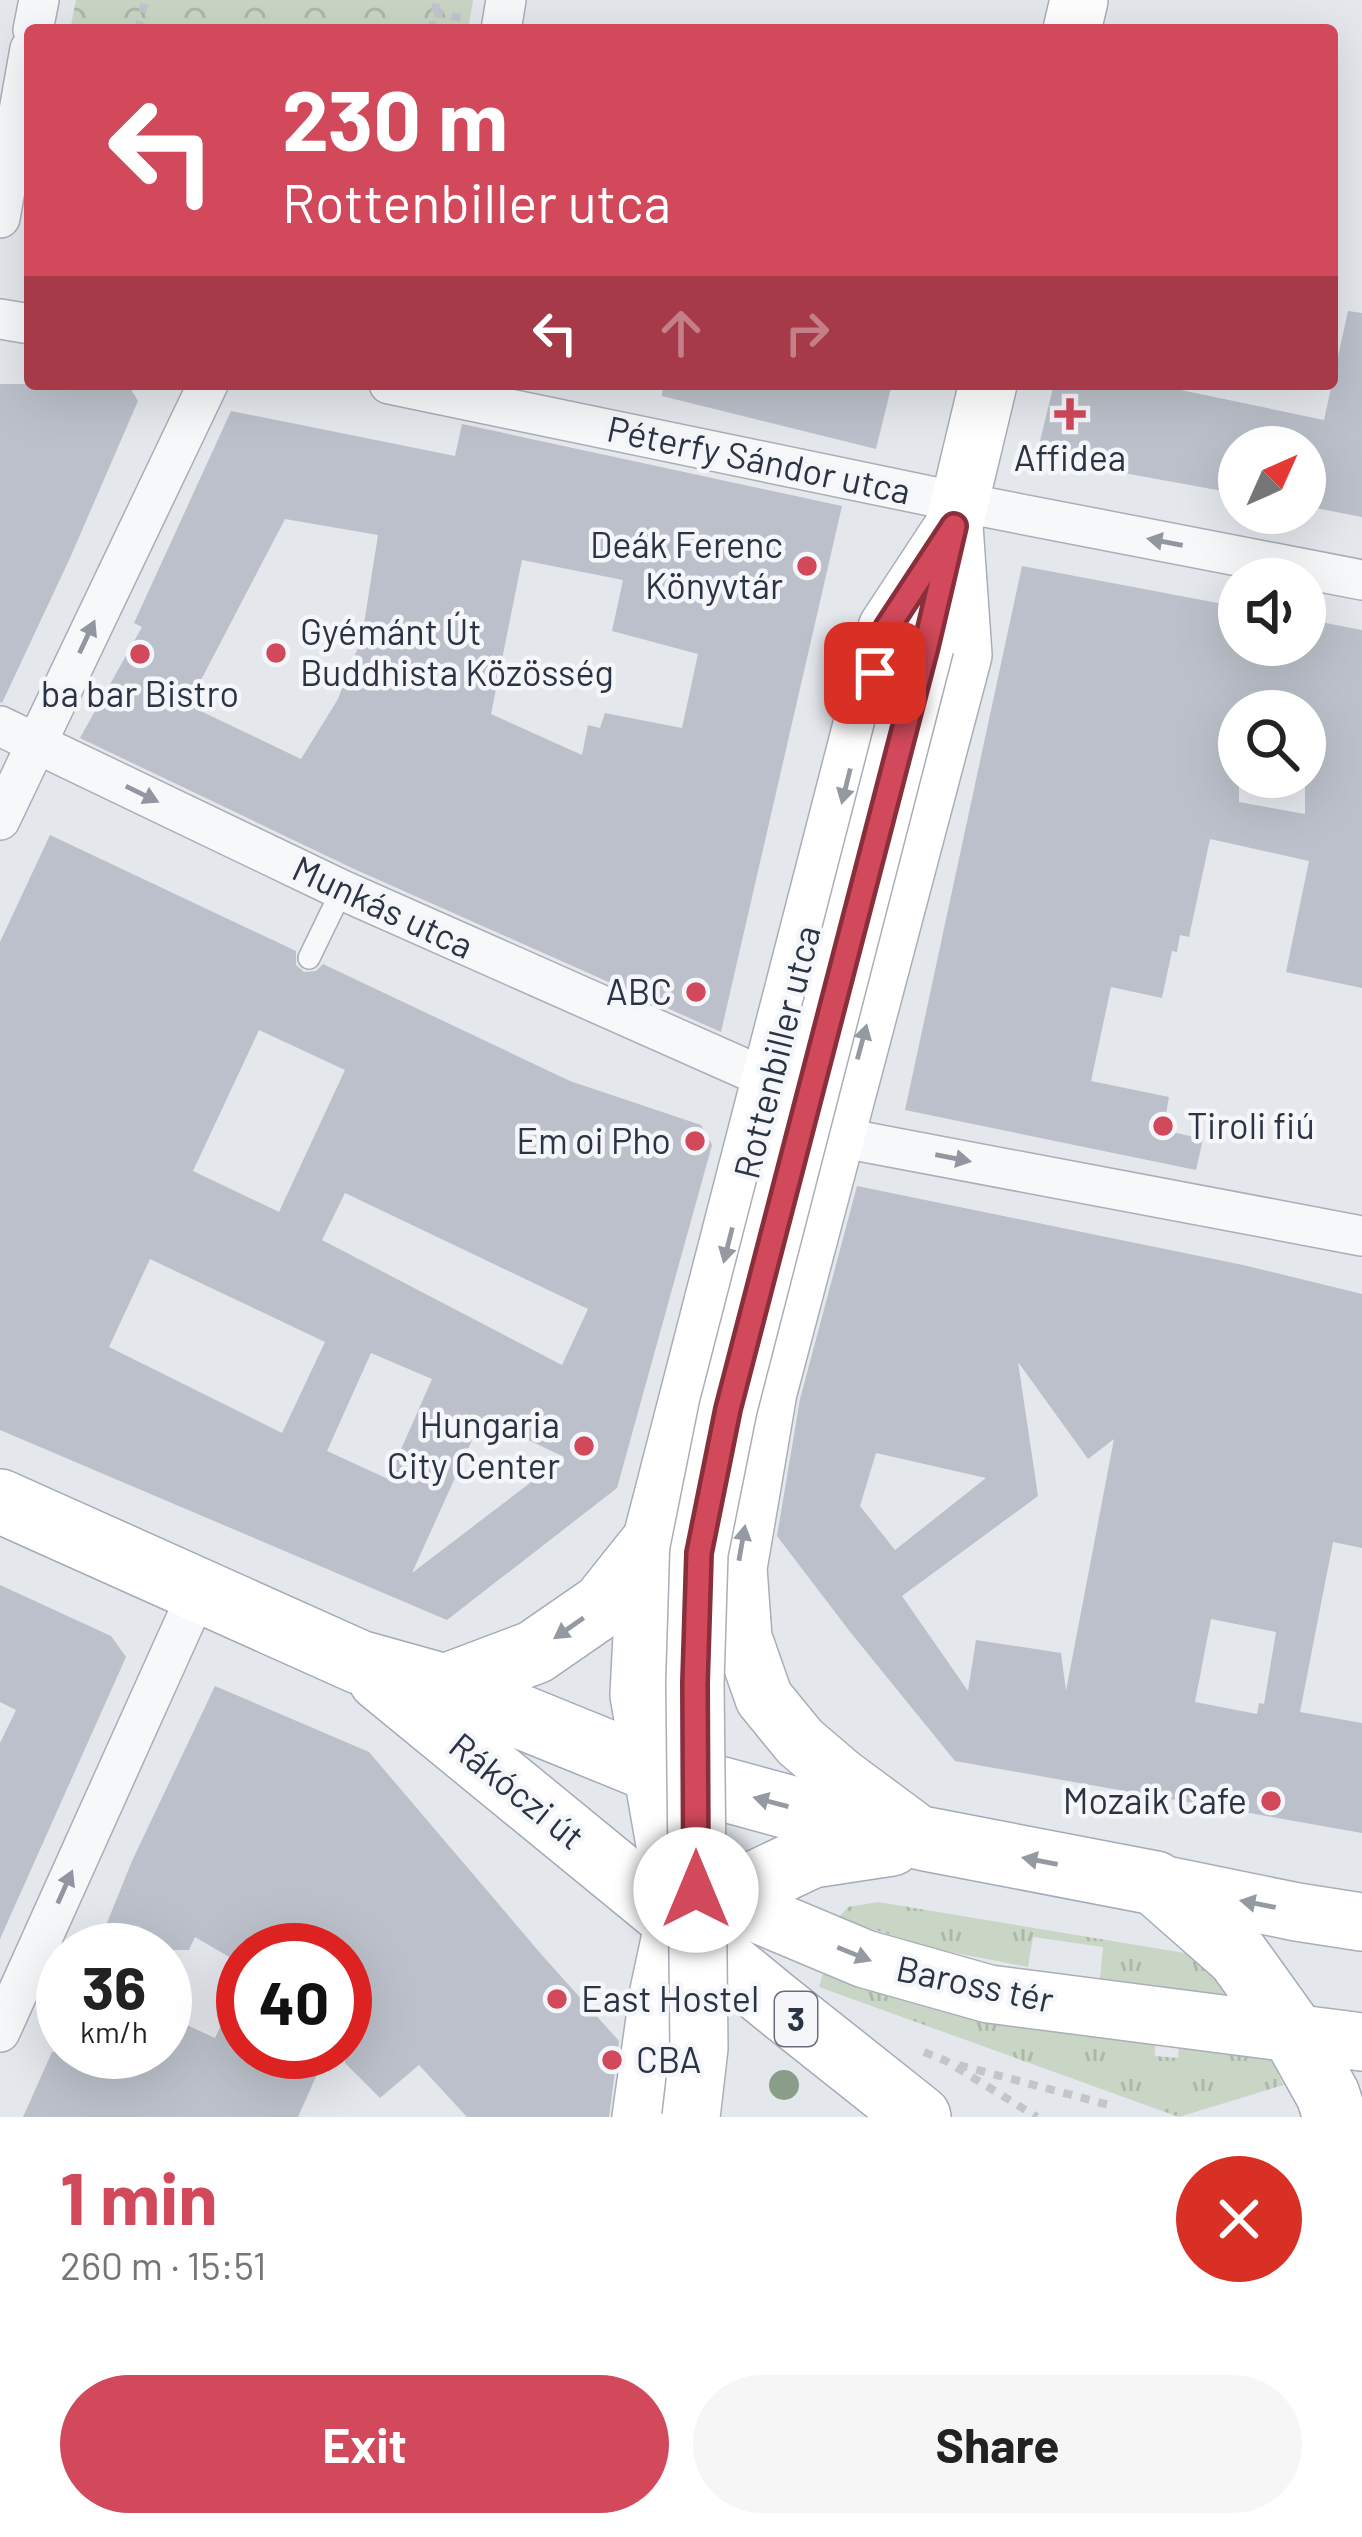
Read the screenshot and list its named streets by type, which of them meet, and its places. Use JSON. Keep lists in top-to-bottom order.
{
  "streets": {
    "main road": ["Rákóczi út", "3"],
    "street": [
      "Péterfy Sándor utca",
      "Munkás utca",
      "Rottenbiller utca",
      "Baross tér"
    ]
  },
  "crossings": [
    ["Péterfy Sándor utca", "Rottenbiller utca"],
    ["Munkás utca", "Rottenbiller utca"],
    ["Rottenbiller utca", "3"],
    ["Rákóczi út", "Baross tér"],
    ["Rákóczi út", "3"],
    ["Baross tér", "3"]
  ],
  "one_way": ["Péterfy Sándor utca", "Munkás utca", "Baross tér"],
  "places": {
    "health": ["Affidea"],
    "other": [
      "Deák Ferenc Könyvtár",
      "Gyémánt Út Buddhista Közösség",
      "ba bar Bistro",
      "ABC",
      "Tiroli fiú",
      "Em oi Pho",
      "Hungaria City Center",
      "Mozaik Cafe",
      "East Hostel",
      "CBA"
    ]
  },
  "north": "top right",
  "page": {
    "turn": ["230 m", "Rottenbiller utca"],
    "speed": "36 km/h",
    "limit": "40",
    "heading": ["1 min", "260 m · 15:51"],
    "buttons": ["Exit", "Share"]
  }
}
